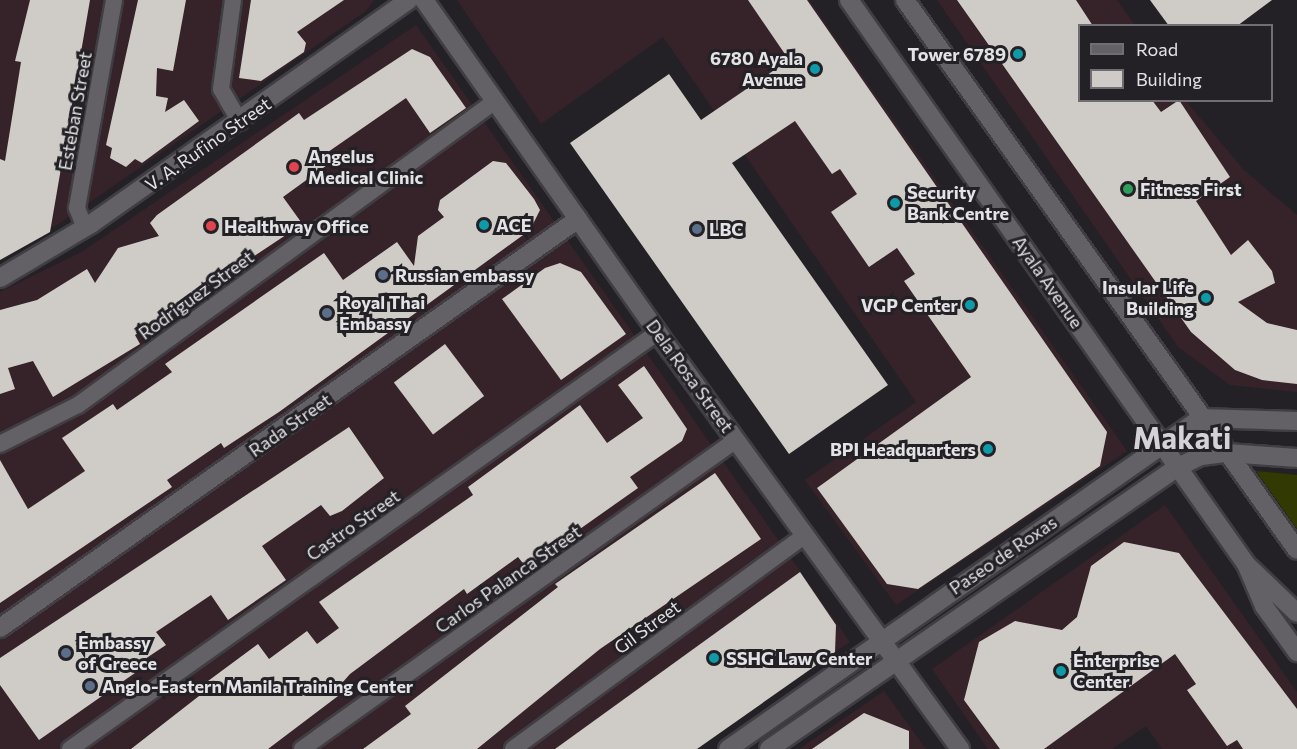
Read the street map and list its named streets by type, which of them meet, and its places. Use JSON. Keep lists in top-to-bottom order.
{
  "streets": {
    "main road": [
      "V. A. Rufino Street",
      "Ayala Avenue",
      "Dela Rosa Street",
      "Rada Street",
      "Paseo de Roxas"
    ],
    "street": [
      "Esteban Street",
      "Rodriguez Street",
      "Castro Street",
      "Carlos Palanca Street",
      "Gil Street"
    ]
  },
  "crossings": [
    ["Esteban Street", "V. A. Rufino Street"],
    ["Ayala Avenue", "Paseo de Roxas"],
    ["Rodriguez Street", "Dela Rosa Street"],
    ["Dela Rosa Street", "Rada Street"],
    ["Dela Rosa Street", "Castro Street"],
    ["Dela Rosa Street", "Paseo de Roxas"],
    ["Dela Rosa Street", "Carlos Palanca Street"],
    ["Dela Rosa Street", "Gil Street"]
  ],
  "districts": ["Makati"],
  "places": [
    "Tower 6789",
    "6780 Ayala Avenue",
    "Angelus Medical Clinic",
    "Fitness First",
    "Security Bank Centre",
    "ACE",
    "Healthway Office",
    "LBC",
    "Russian embassy",
    "Insular Life Building",
    "VGP Center",
    "Royal Thai Embassy",
    "BPI Headquarters",
    "Embassy of Greece",
    "SSHG Law Center",
    "Enterprise Center",
    "Anglo-Eastern Manila Training Center"
  ],
  "legend": ["Road", "Building"]
}
